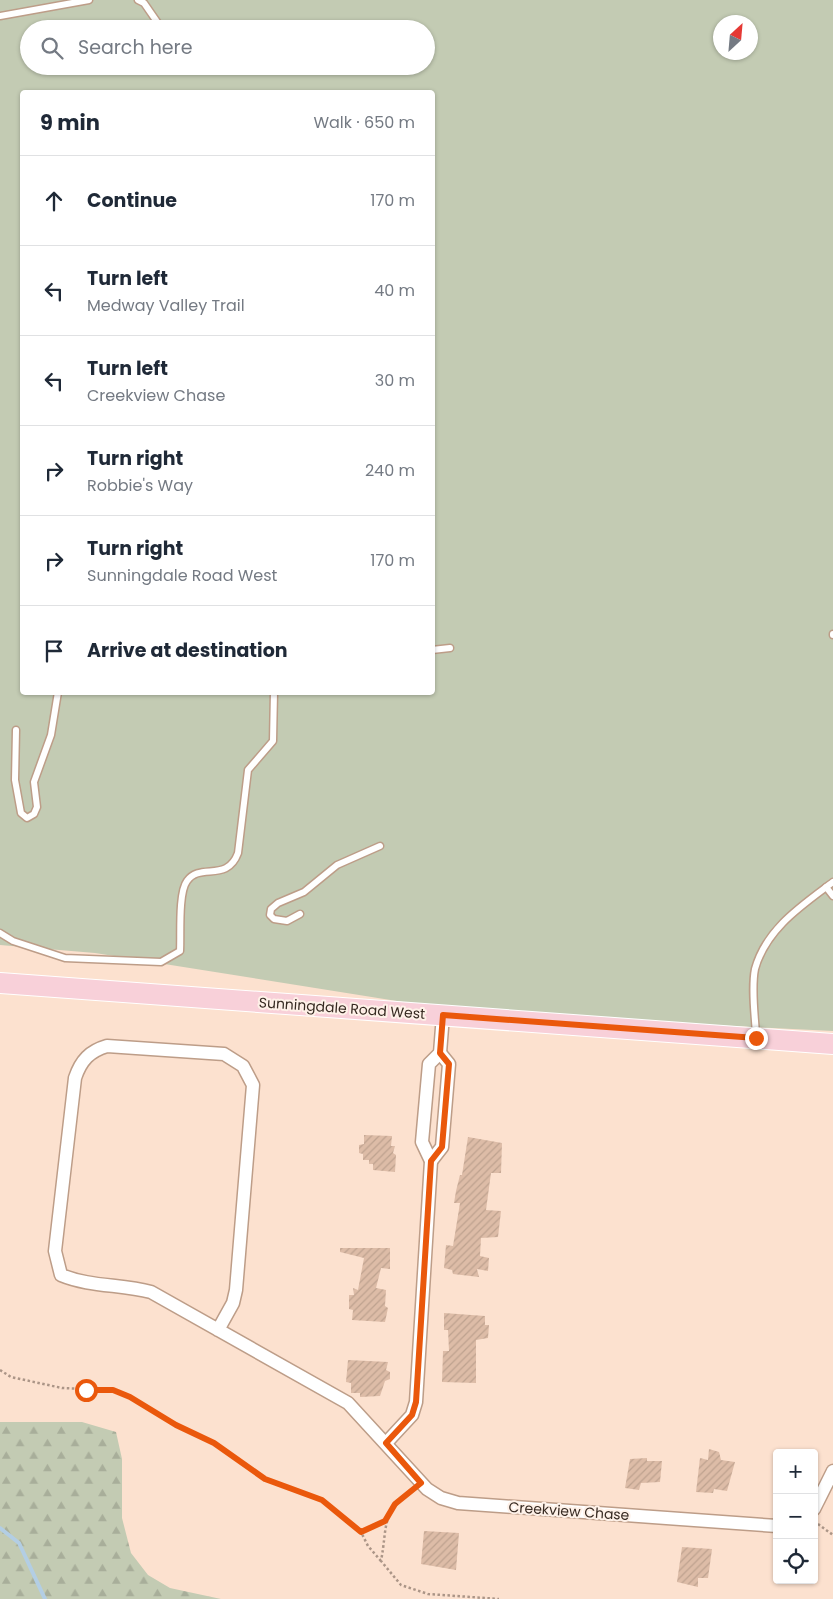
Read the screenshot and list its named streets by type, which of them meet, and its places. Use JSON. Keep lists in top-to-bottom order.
{
  "streets": {
    "main road": ["Sunningdale Road West"],
    "street": ["Creekview Chase"]
  },
  "north": "top right",
  "page": {
    "search": "Search here",
    "heading": ["9 min", "Walk · 650 m"],
    "list": [
      ["Continue", "170 m"],
      ["Turn left", "Medway Valley Trail", "40 m"],
      ["Turn left", "Creekview Chase", "30 m"],
      ["Turn right", "Robbie's Way", "240 m"],
      ["Turn right", "Sunningdale Road West", "170 m"],
      "Arrive at destination"
    ],
    "map_buttons": ["+", "−"]
  }
}
